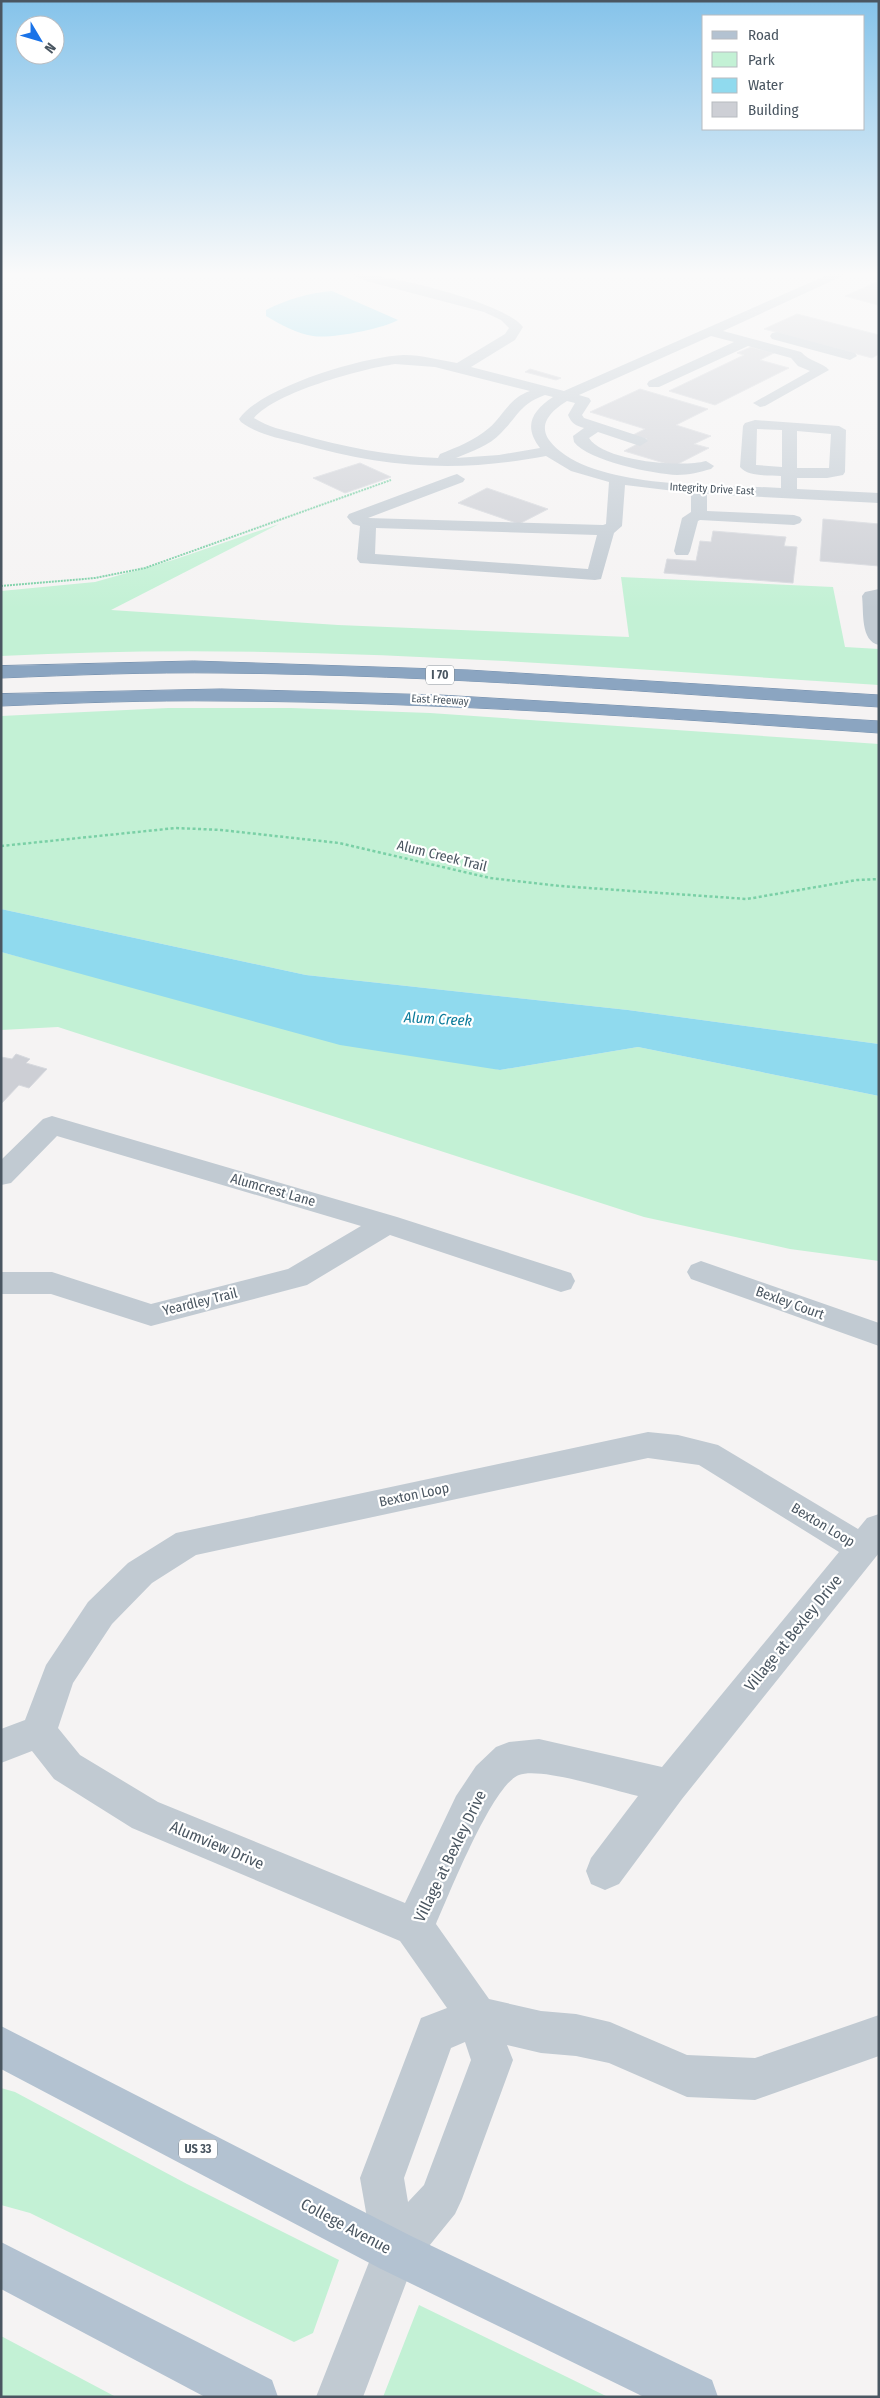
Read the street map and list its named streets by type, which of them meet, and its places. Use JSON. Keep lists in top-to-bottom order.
{
  "streets": {
    "highway": ["I 70", "East Freeway"],
    "main road": ["US 33", "College Avenue"],
    "street": [
      "Integrity Drive East",
      "Alumcrest Lane",
      "Yeardley Trail",
      "Bexley Court",
      "Bexton Loop",
      "Village at Bexley Drive",
      "Alumview Drive"
    ],
    "path": ["Alum Creek Trail"]
  },
  "crossings": [
    ["Alumcrest Lane", "Yeardley Trail"],
    ["Bexton Loop", "Village at Bexley Drive"],
    ["Bexton Loop", "Alumview Drive"],
    ["Village at Bexley Drive", "Alumview Drive"],
    ["Village at Bexley Drive", "College Avenue"]
  ],
  "water": ["Alum Creek"],
  "legend": [
    "Road",
    "Park",
    "Water",
    "Building"
  ],
  "north": "bottom right"
}
